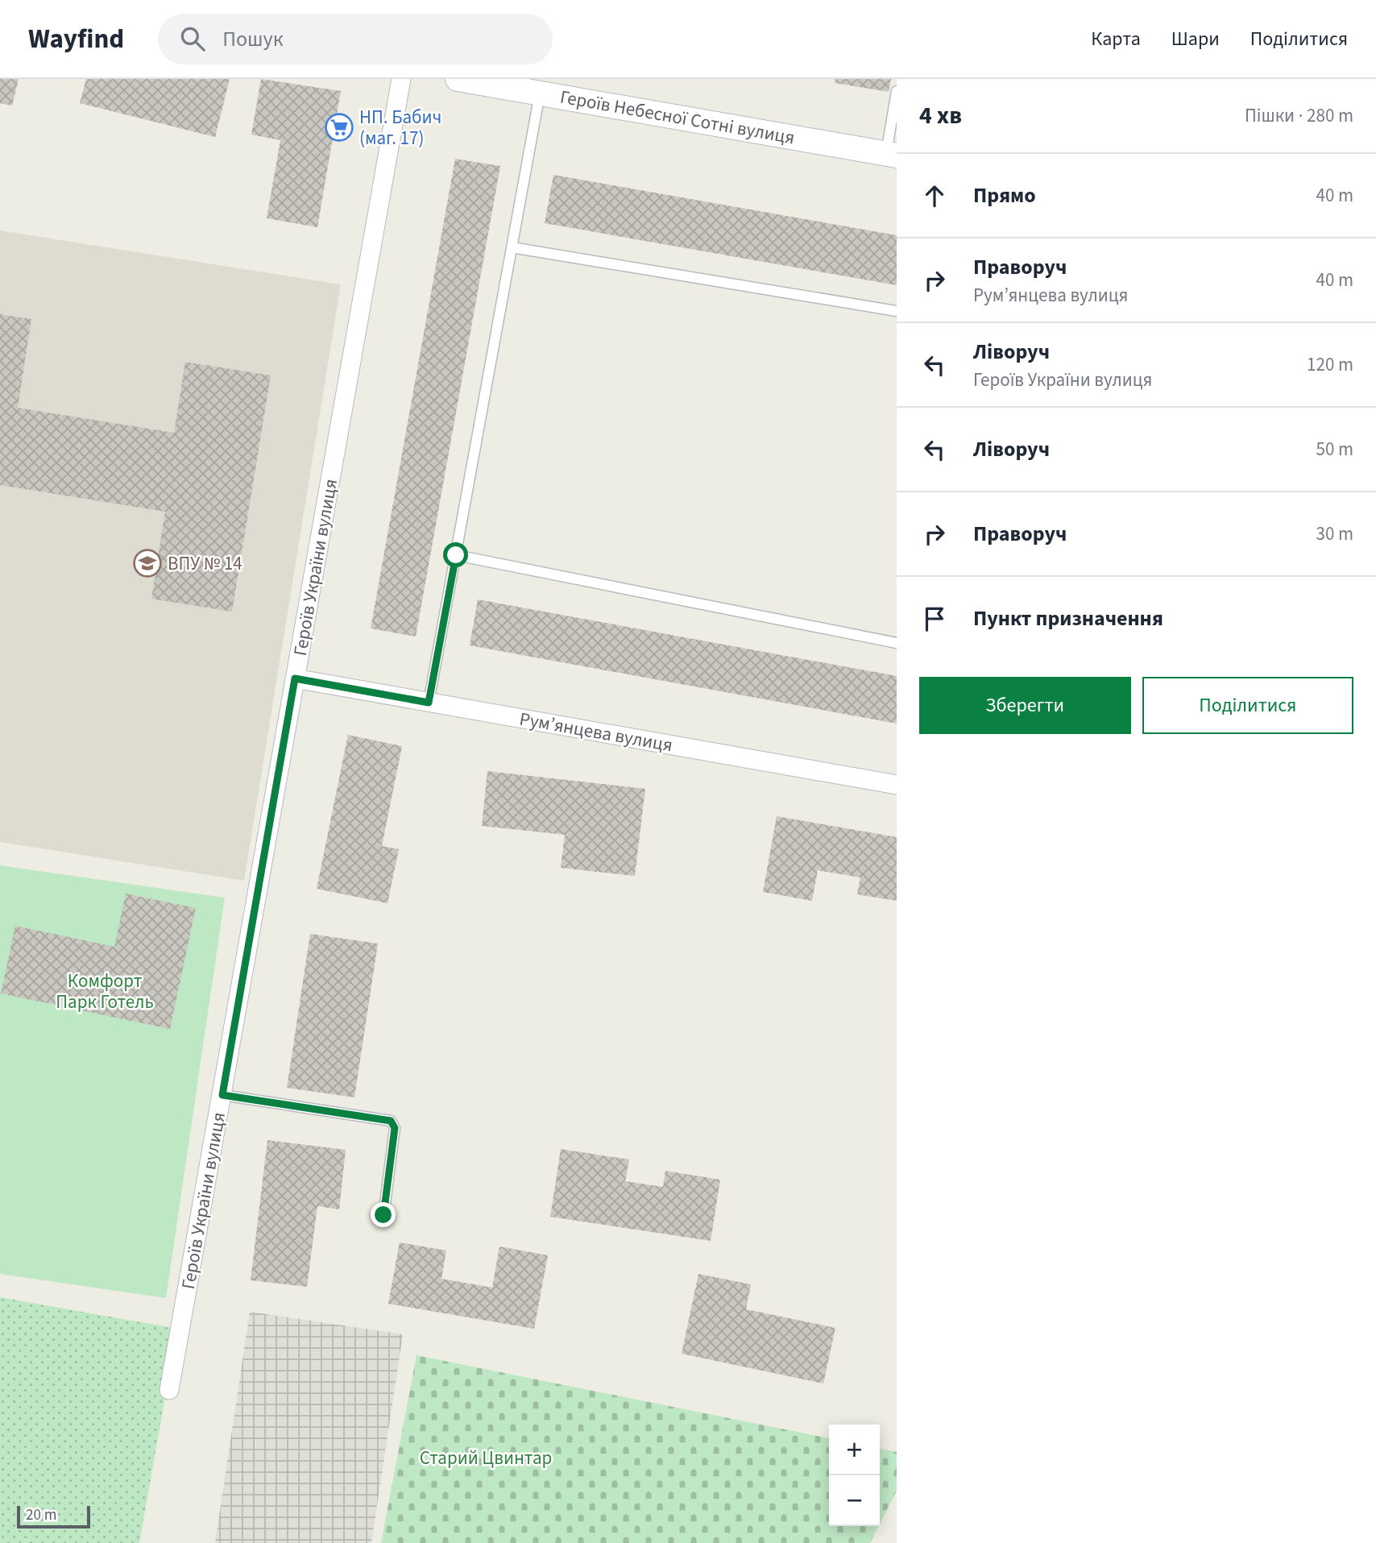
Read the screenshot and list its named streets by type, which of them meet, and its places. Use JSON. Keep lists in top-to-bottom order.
{
  "streets": {
    "street": ["Героїв Небесної Сотні вулиця", "Героїв України вулиця", "Рум’янцева вулиця"]
  },
  "crossings": [
    ["Героїв України вулиця", "Рум’янцева вулиця"]
  ],
  "parks": ["Комфорт Парк Готель", "Старий Цвинтар"],
  "places": {
    "supermarket": ["НП. Бабич (маг. 17)"],
    "school or university": ["ВПУ № 14"]
  },
  "scale_bar": "20 m",
  "page": {
    "header": "Wayfind",
    "search": "Пошук",
    "nav": ["Карта", "Шари", "Поділитися"],
    "heading": ["4 хв", "Пішки · 280 m"],
    "list": [
      ["Прямо", "40 m"],
      ["Праворуч", "Рум’янцева вулиця", "40 m"],
      ["Ліворуч", "Героїв України вулиця", "120 m"],
      ["Ліворуч", "50 m"],
      ["Праворуч", "30 m"],
      "Пункт призначення"
    ],
    "buttons": ["Зберегти", "Поділитися"],
    "map_buttons": ["+", "−"],
    "scale": "20 m"
  }
}
